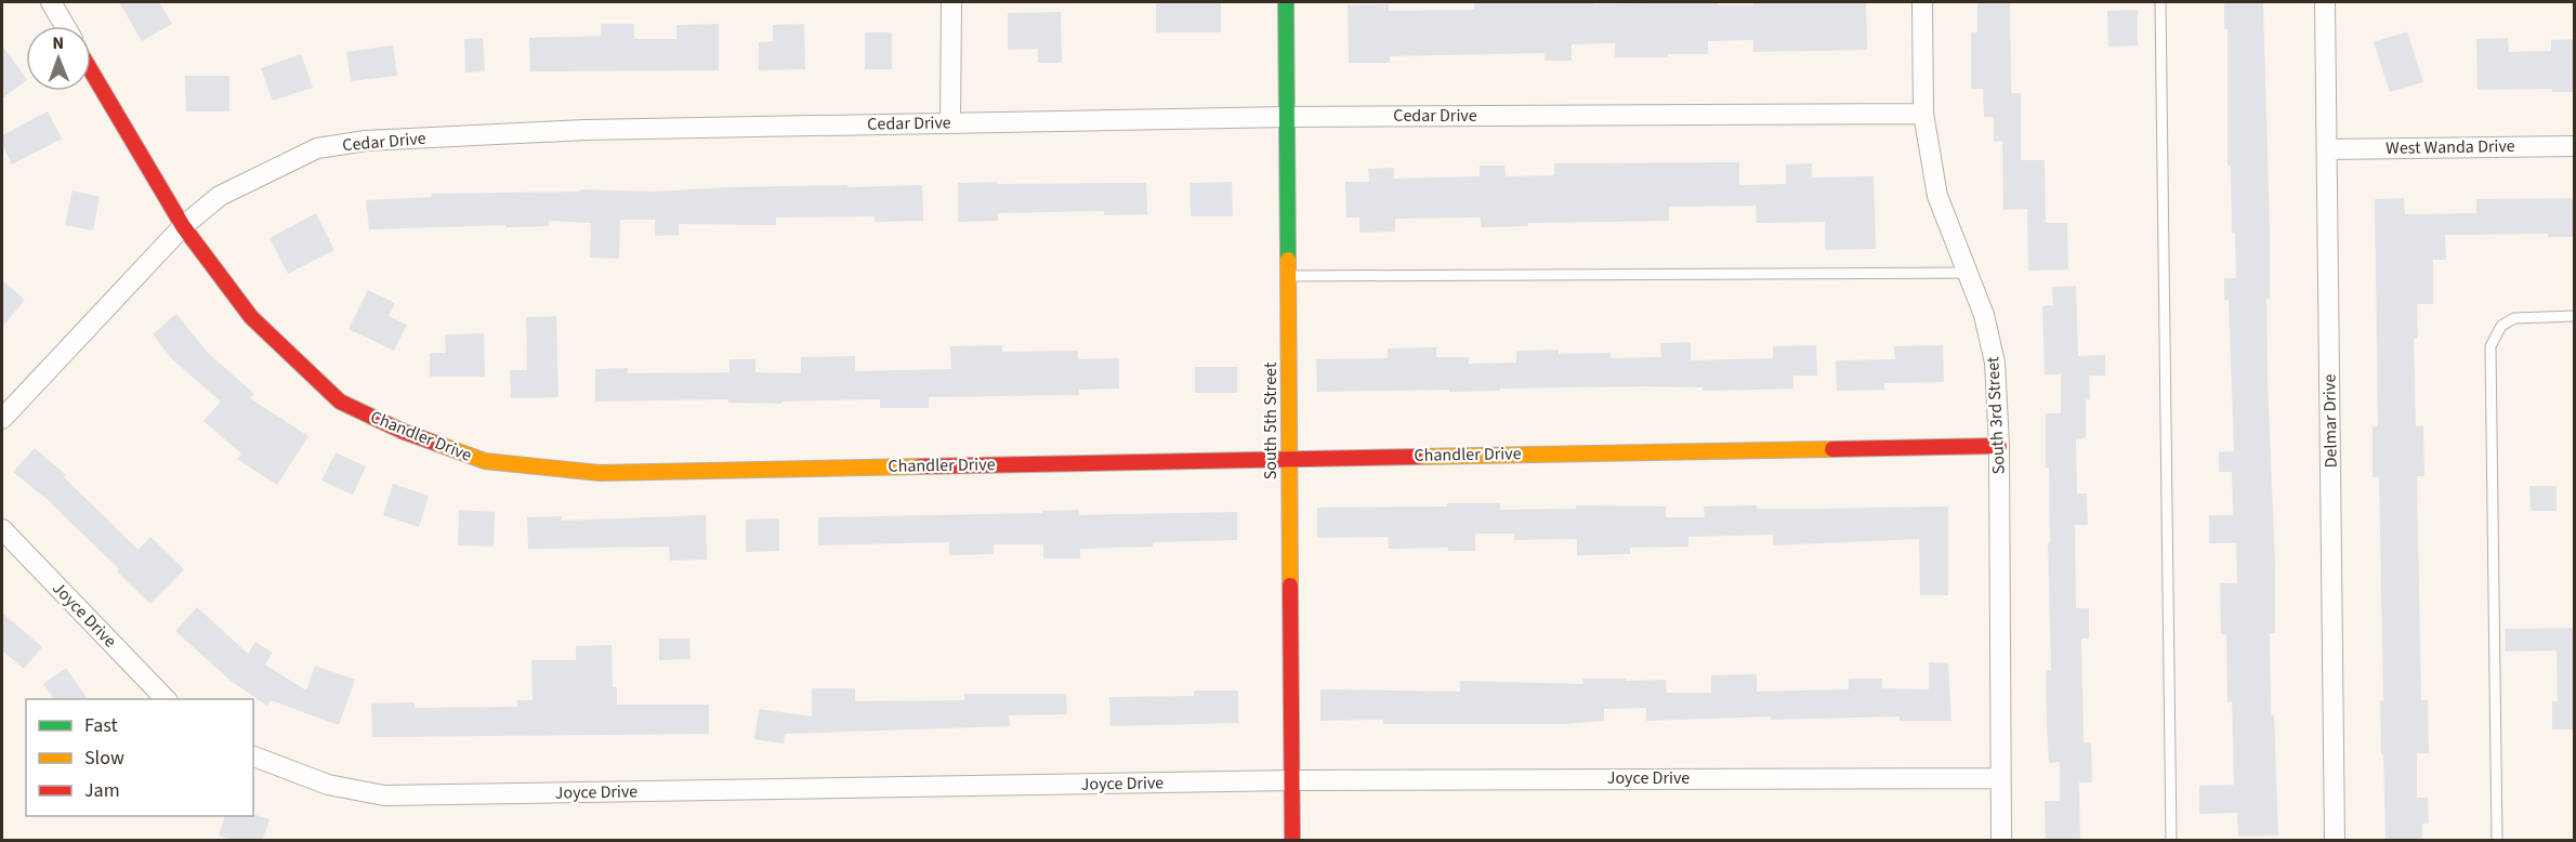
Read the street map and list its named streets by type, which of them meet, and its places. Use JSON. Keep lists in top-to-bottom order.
{
  "streets": {
    "street": [
      "Cedar Drive",
      "West Wanda Drive",
      "South 3rd Street",
      "South 5th Street",
      "Delmar Drive",
      "Chandler Drive",
      "Joyce Drive"
    ]
  },
  "crossings": [
    ["Cedar Drive", "South 3rd Street"],
    ["Cedar Drive", "South 5th Street"],
    ["Cedar Drive", "Chandler Drive"],
    ["West Wanda Drive", "Delmar Drive"],
    ["South 3rd Street", "Chandler Drive"],
    ["South 3rd Street", "Joyce Drive"],
    ["South 5th Street", "Chandler Drive"],
    ["South 5th Street", "Joyce Drive"]
  ],
  "legend": ["Fast", "Slow", "Jam"],
  "north": "top"
}
